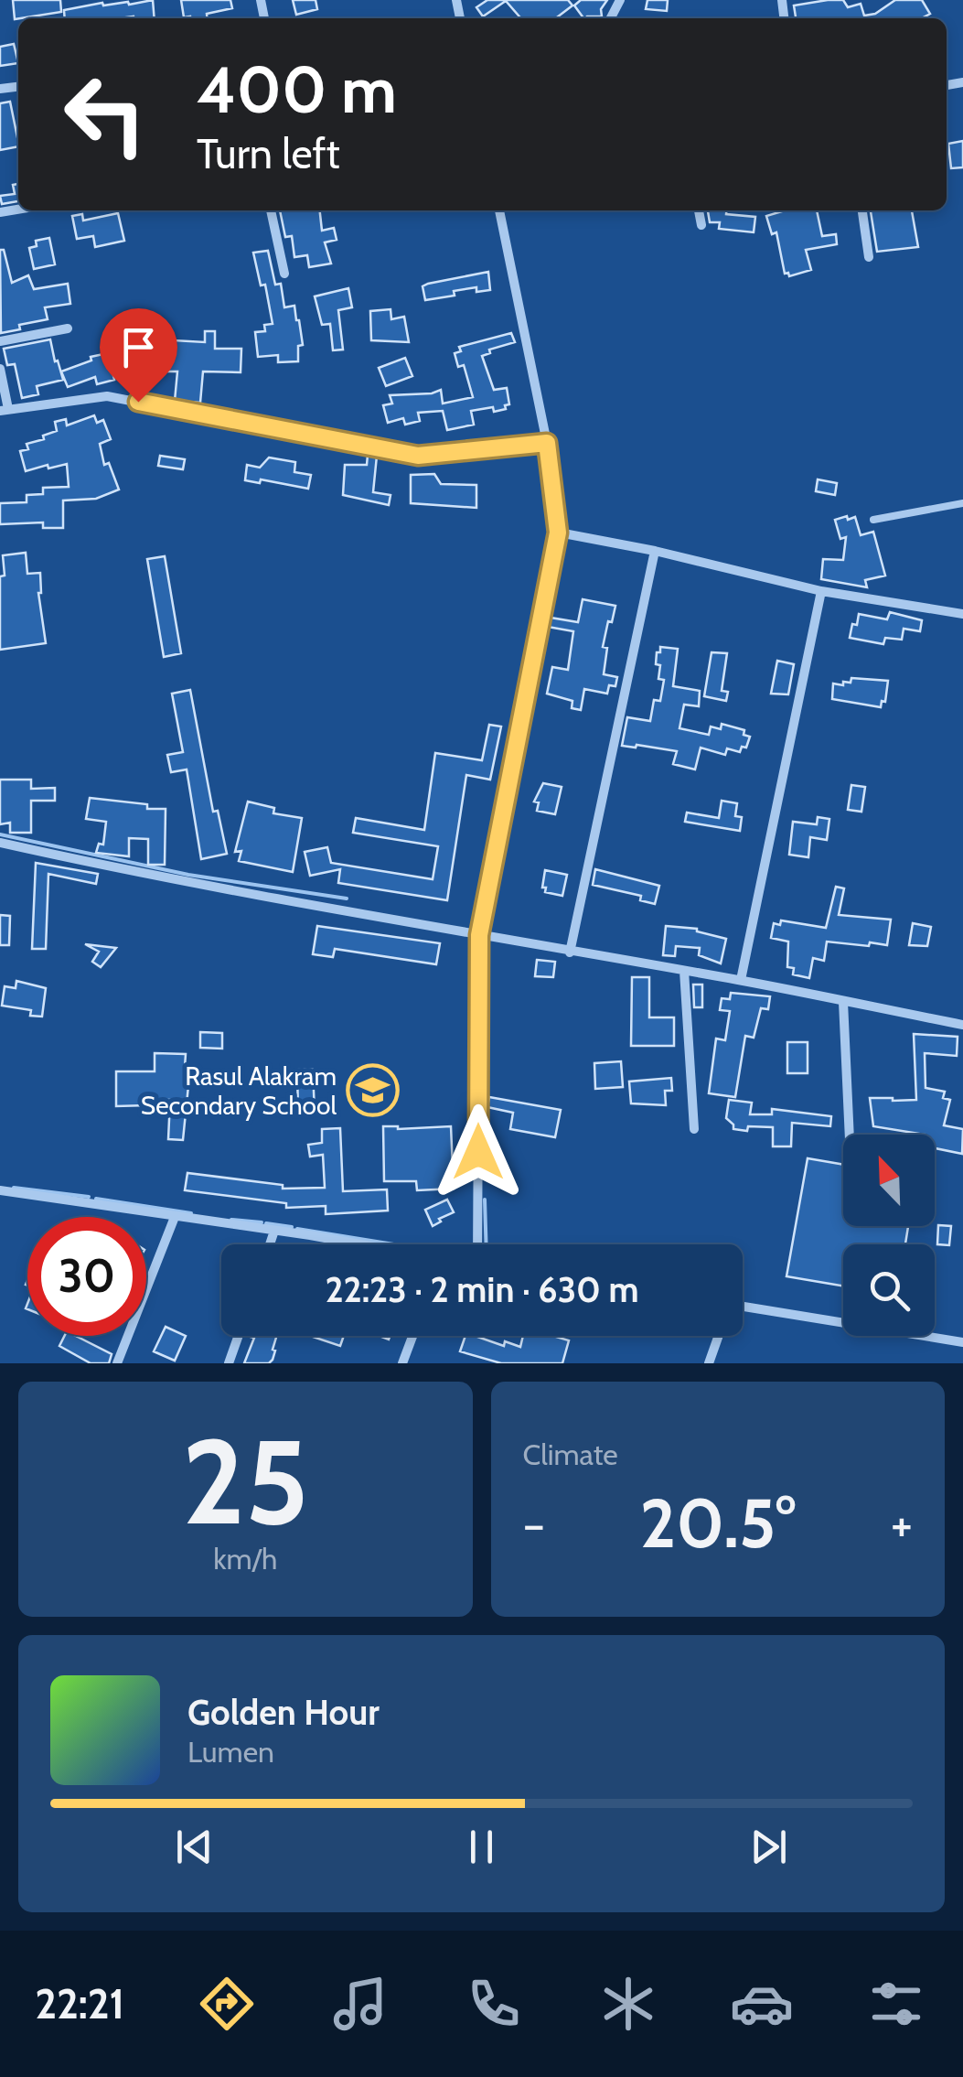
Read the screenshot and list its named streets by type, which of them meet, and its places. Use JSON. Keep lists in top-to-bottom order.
{
  "places": {
    "school or university": ["Rasul Alakram Secondary School"]
  },
  "north": "top left",
  "page": {
    "turn": ["400 m", "Turn left"],
    "limit": "30",
    "trip": "22:23 · 2 min · 630 m",
    "tile": [
      ["25", "km/h"],
      "Climate"
    ],
    "heat": ["−", "20.5°", "+"],
    "song": ["Golden Hour", "Lumen"],
    "tabs": "22:21"
  }
}
